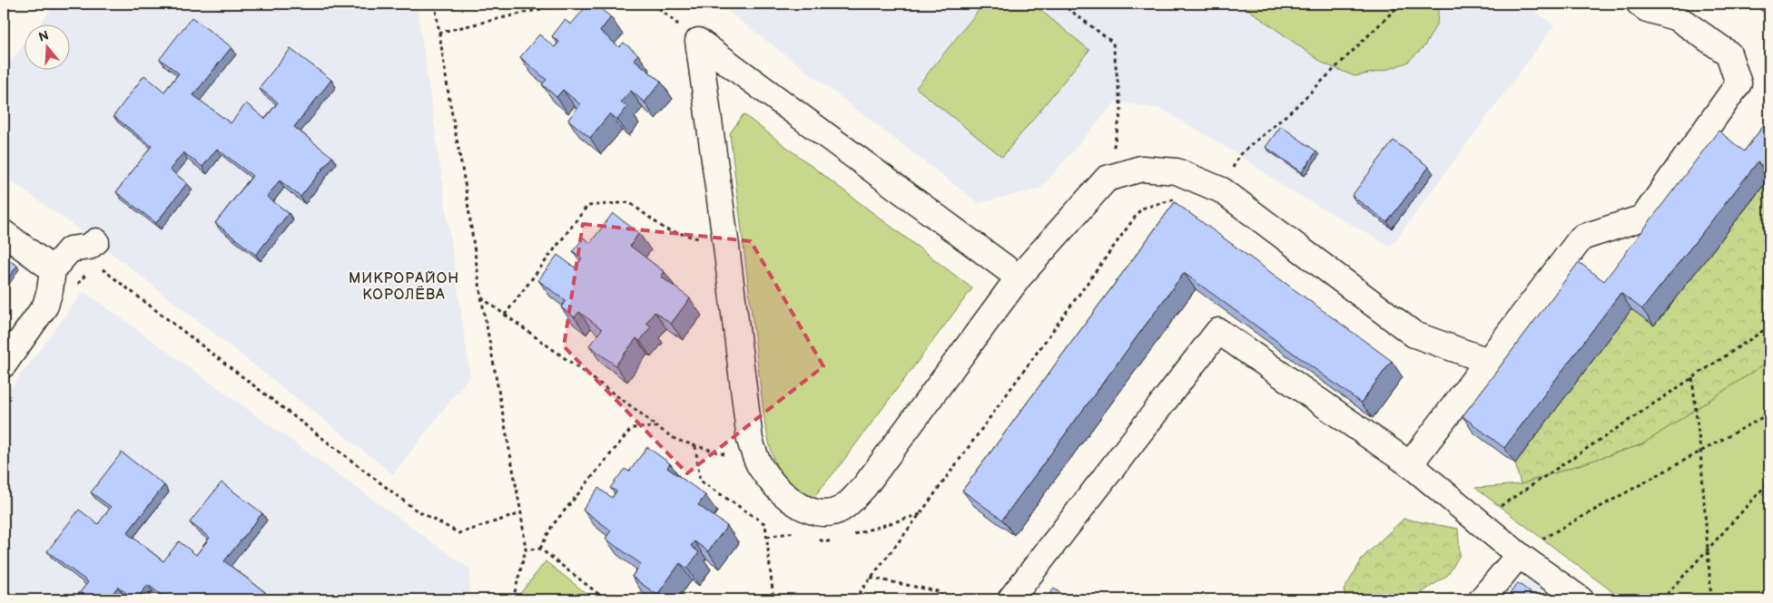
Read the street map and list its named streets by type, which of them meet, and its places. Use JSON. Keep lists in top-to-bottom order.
{
  "districts": ["МИКРОРАЙОН КОРОЛЁВА"],
  "north": "top"
}
